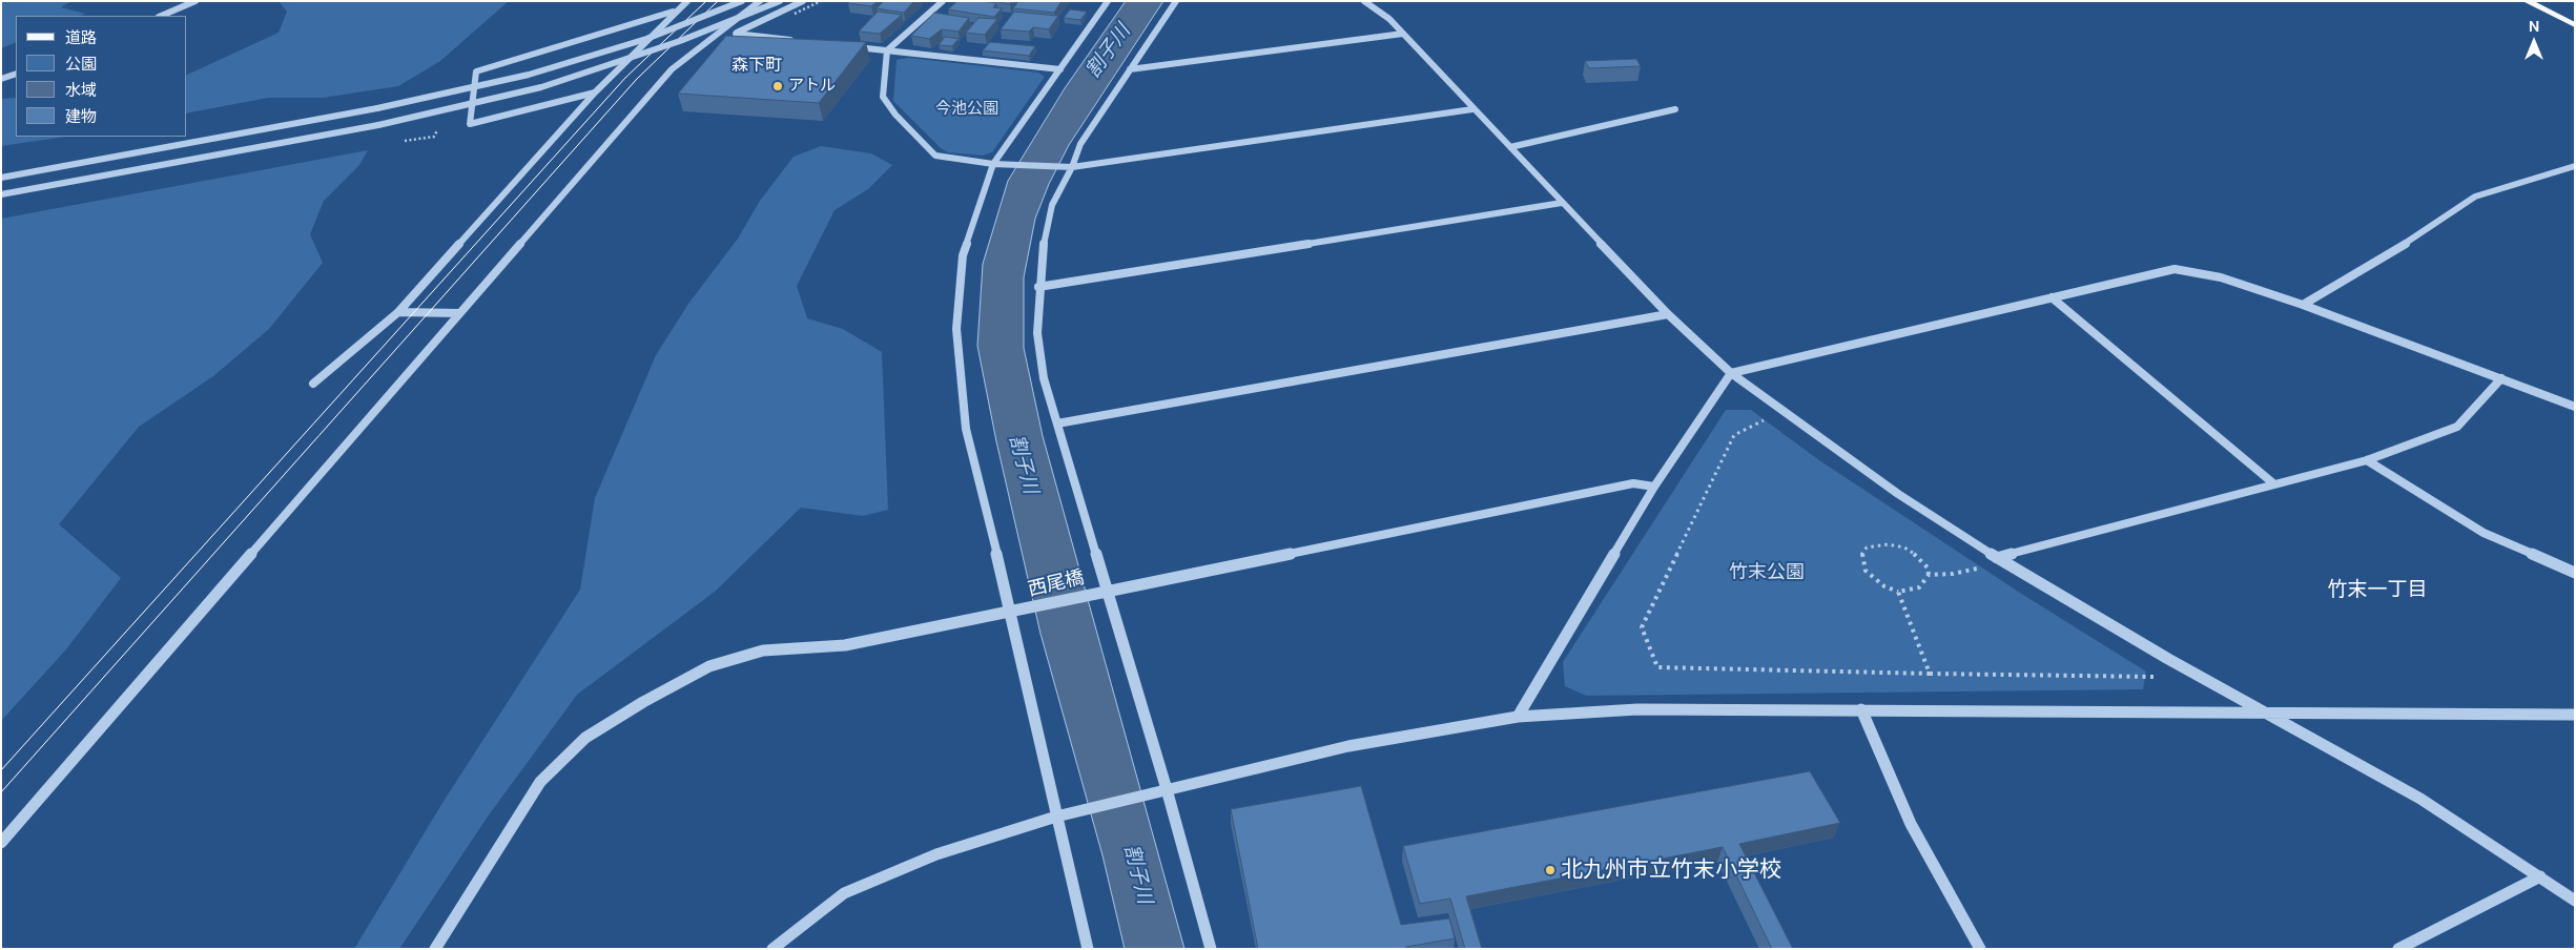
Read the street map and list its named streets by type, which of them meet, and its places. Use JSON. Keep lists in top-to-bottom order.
{
  "streets": {
    "street": ["西尾橋"]
  },
  "districts": ["森下町", "竹末一丁目"],
  "water": ["割子川"],
  "parks": ["今池公園", "竹末公園"],
  "places": ["アトル", "北九州市立竹末小学校"],
  "legend": [
    "道路",
    "公園",
    "水域",
    "建物"
  ],
  "north": "top"
}
